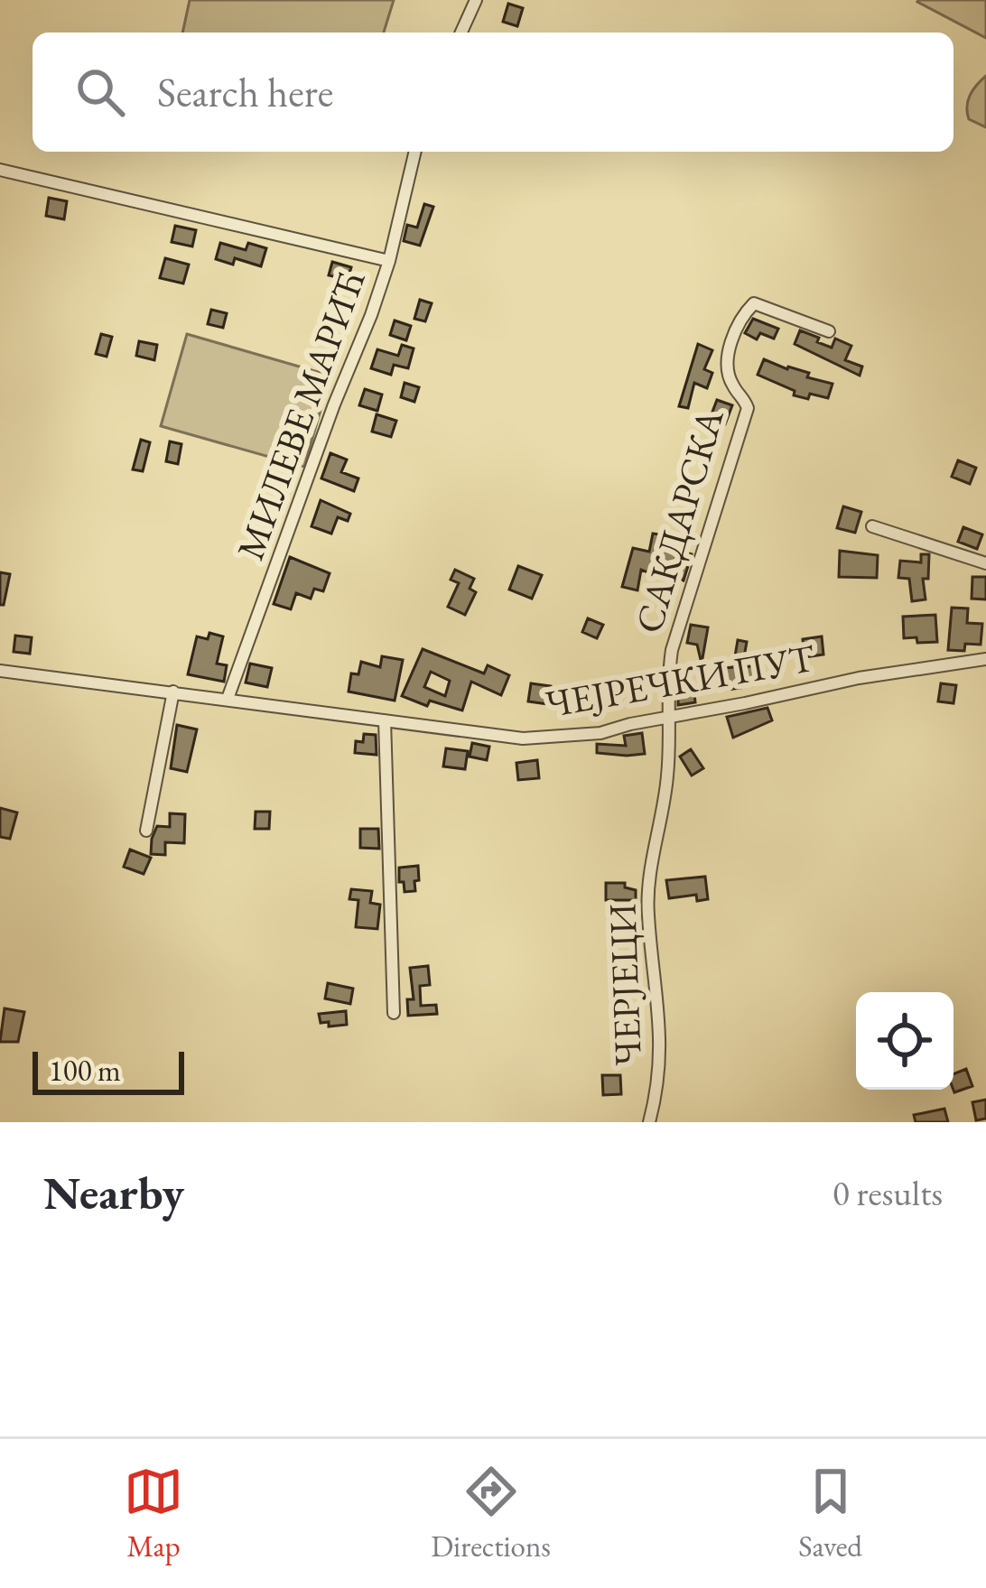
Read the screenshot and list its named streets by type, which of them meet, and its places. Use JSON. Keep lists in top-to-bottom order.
{
  "streets": {
    "street": [
      "МИЛЕВЕ МAРИЋ",
      "САКДАРСКА",
      "ЧЕЈРЕЧКИ ПУТ",
      "ЧЕРЈЕЦИ"
    ]
  },
  "crossings": [
    ["МИЛЕВЕ МAРИЋ", "ЧЕЈРЕЧКИ ПУТ"],
    ["САКДАРСКА", "ЧЕЈРЕЧКИ ПУТ"],
    ["САКДАРСКА", "ЧЕРЈЕЦИ"],
    ["ЧЕЈРЕЧКИ ПУТ", "ЧЕРЈЕЦИ"]
  ],
  "scale_bar": "100 m",
  "page": {
    "search": "Search here",
    "scale": "100 m",
    "heading": ["Nearby", "0 results"],
    "nav": ["Map", "Directions", "Saved"]
  }
}
